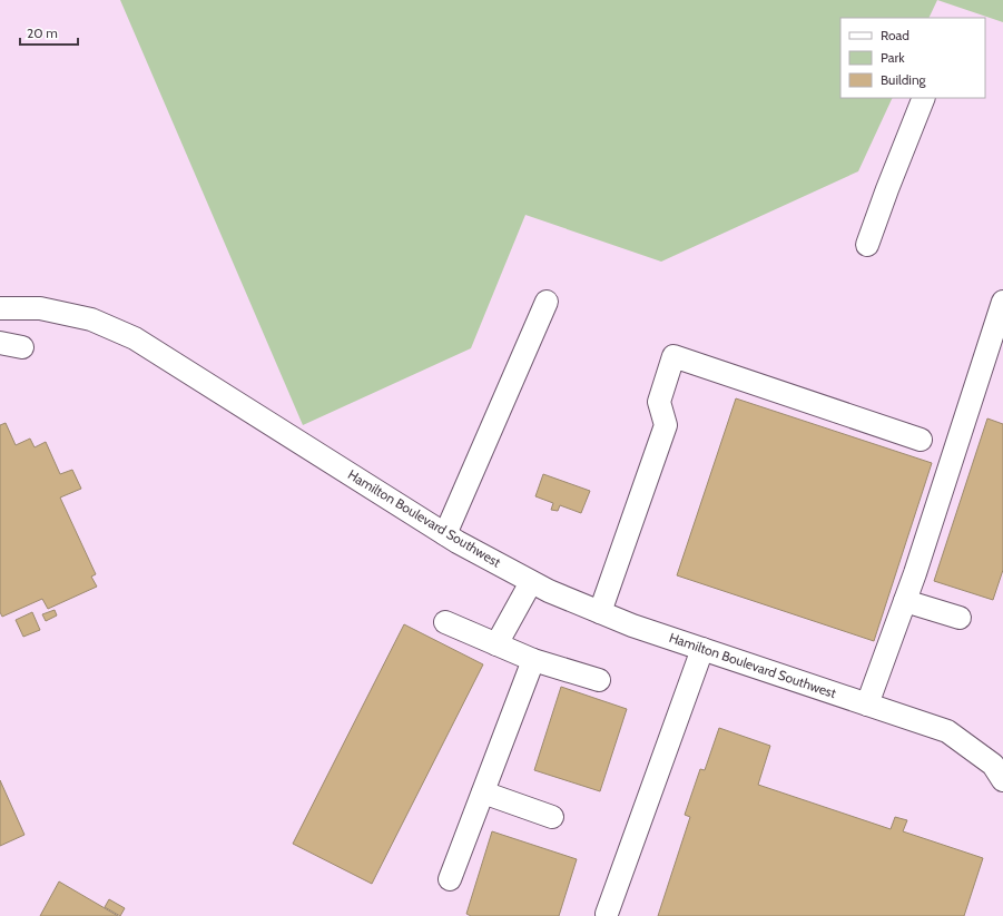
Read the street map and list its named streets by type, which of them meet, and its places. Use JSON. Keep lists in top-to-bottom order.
{
  "streets": {
    "street": ["Hamilton Boulevard Southwest"]
  },
  "legend": ["Road", "Park", "Building"],
  "scale_bar": "20 m"
}
